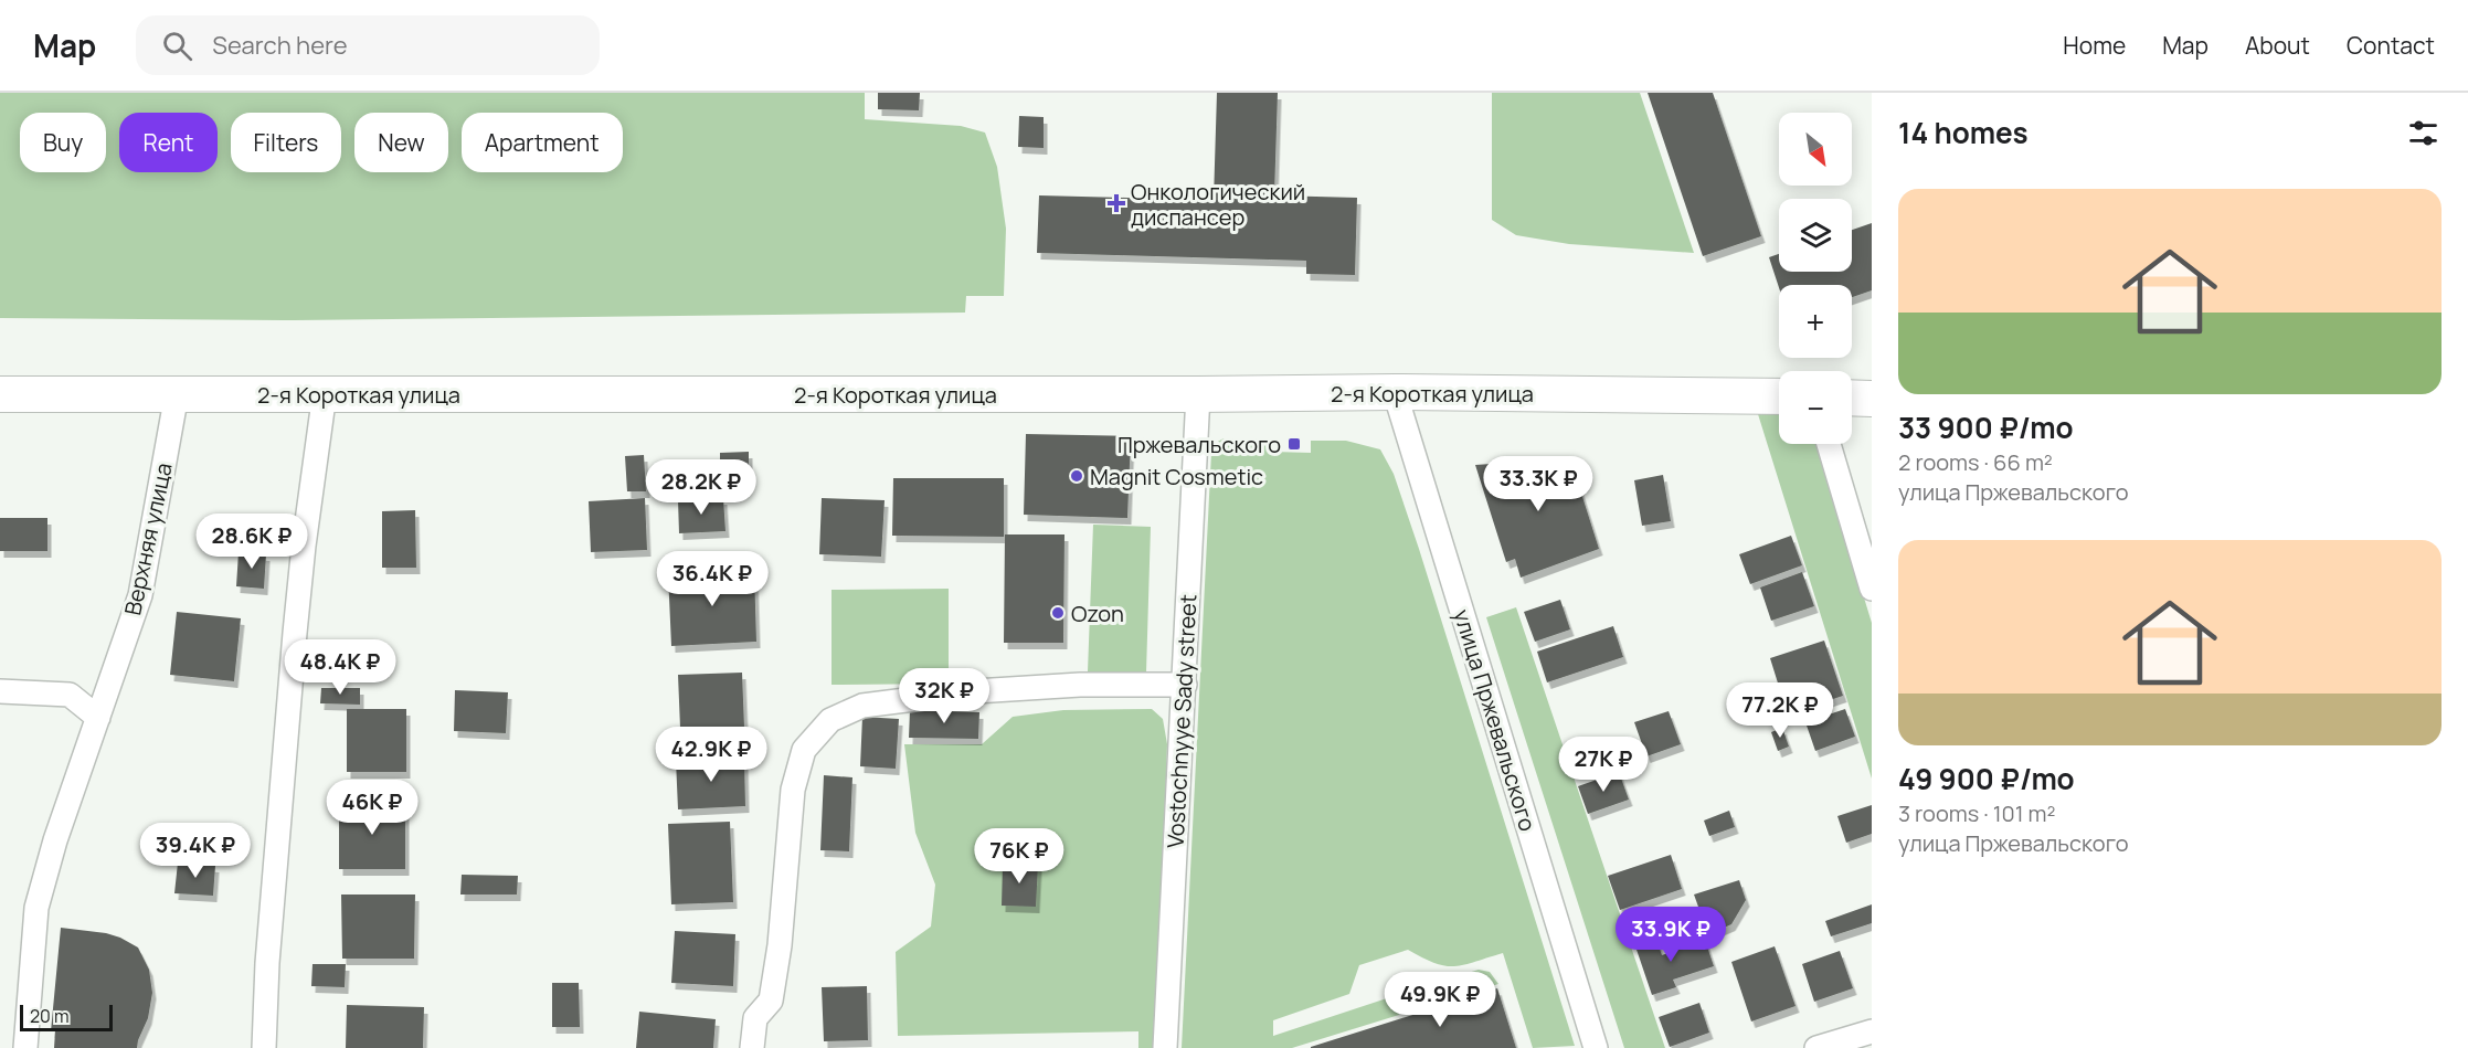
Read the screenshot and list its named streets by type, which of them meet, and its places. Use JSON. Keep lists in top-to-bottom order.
{
  "streets": {
    "street": [
      "2-я Короткая улица",
      "Верхняя улица",
      "улица Пржевальского",
      "Vostochnyye Sady street"
    ]
  },
  "crossings": [
    ["2-я Короткая улица", "Верхняя улица"],
    ["2-я Короткая улица", "улица Пржевальского"],
    ["2-я Короткая улица", "Vostochnyye Sady street"]
  ],
  "places": {
    "health": ["Онкологический диспансер"],
    "transit": ["Пржевальского"],
    "other": ["Magnit Cosmetic", "Ozon"]
  },
  "scale_bar": "20 m",
  "north": "bottom right",
  "page": {
    "header": "Map",
    "search": "Search here",
    "nav": [
      "Home",
      "Map",
      "About",
      "Contact"
    ],
    "heading": "14 homes",
    "map_buttons": ["+", "−"],
    "chip": [
      "Buy",
      "Rent",
      "Filters",
      "New",
      "Apartment"
    ],
    "list": [
      {
        "name": "33 900 ₽/mo",
        "note": "2 rooms · 66 m² · улица Пржевальского"
      },
      {
        "name": "49 900 ₽/mo",
        "note": "3 rooms · 101 m² · улица Пржевальского"
      }
    ],
    "price": [
      "33.3K ₽",
      "28.2K ₽",
      "28.6K ₽",
      "36.4K ₽",
      "48.4K ₽",
      "32K ₽",
      "77.2K ₽",
      "42.9K ₽",
      "27K ₽",
      "46K ₽",
      "39.4K ₽",
      "76K ₽",
      "33.9K ₽",
      "49.9K ₽"
    ],
    "scale": "20 m"
  }
}
